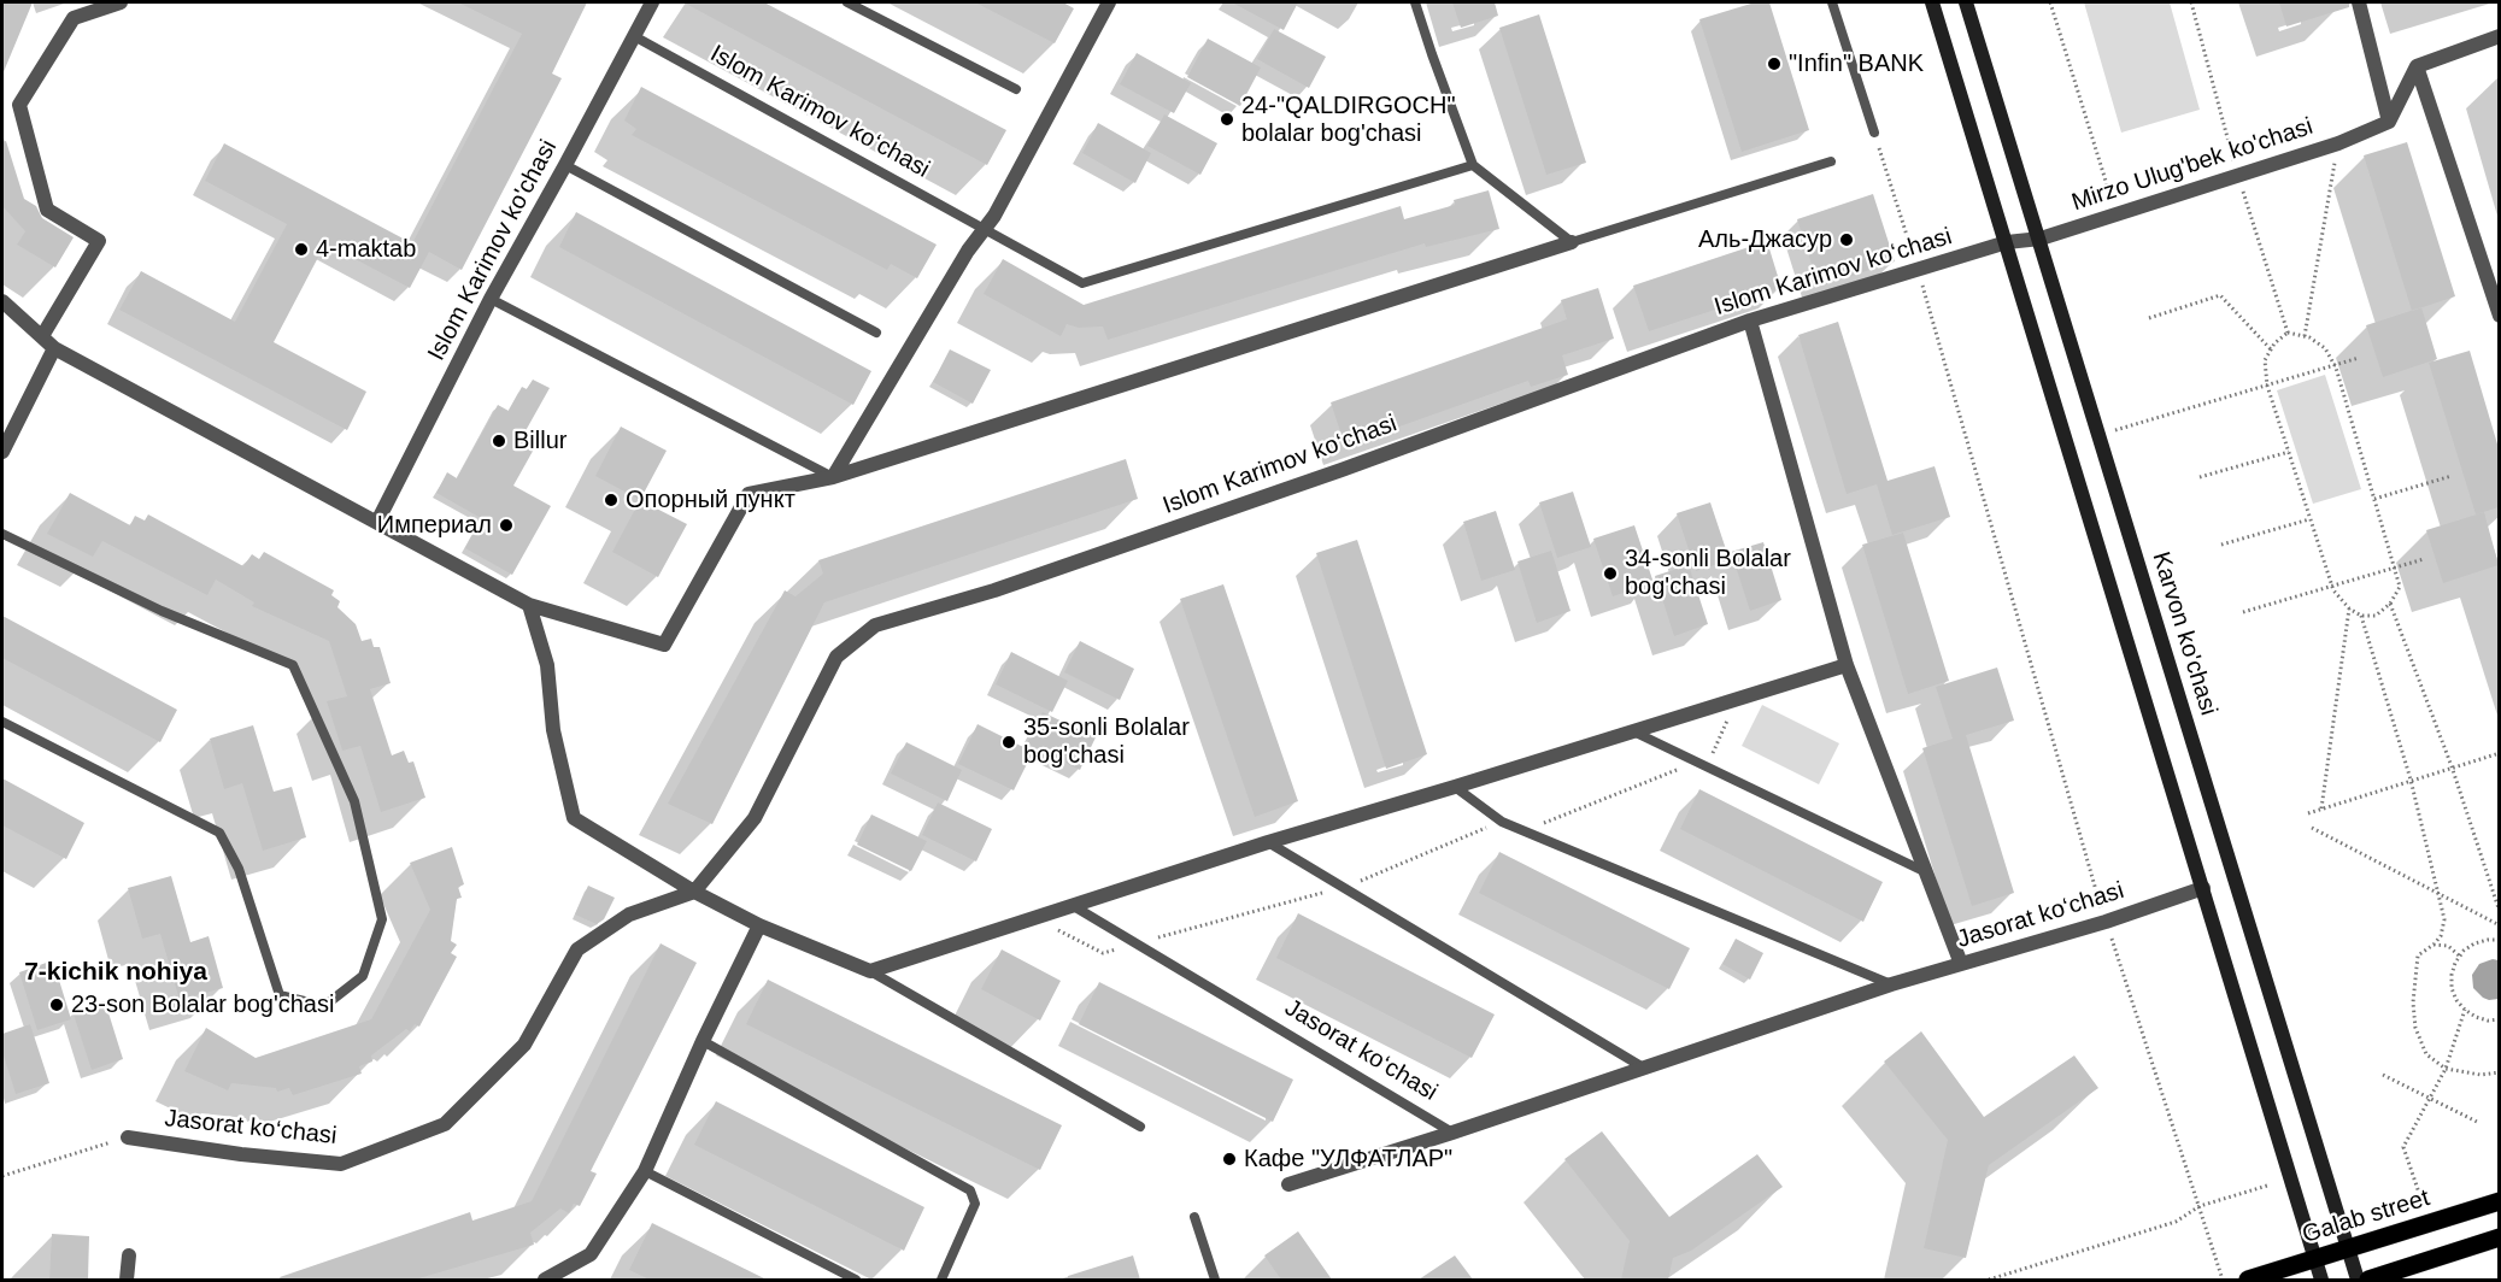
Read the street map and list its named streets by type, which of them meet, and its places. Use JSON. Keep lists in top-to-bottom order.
{
  "streets": {
    "main road": ["Karvon ko'chasi", "Galab street"],
    "street": [
      "Islom Karimov ko‘chasi",
      "Mirzo Ulug'bek ko'chasi",
      "Islom Karimov ko'chasi",
      "Jasorat ko‘chasi"
    ]
  },
  "crossings": [
    ["Islom Karimov ko‘chasi", "Mirzo Ulug'bek ko'chasi"],
    ["Islom Karimov ko‘chasi", "Islom Karimov ko'chasi"],
    ["Islom Karimov ko‘chasi", "Jasorat ko‘chasi"],
    ["Mirzo Ulug'bek ko'chasi", "Karvon ko'chasi"],
    ["Karvon ko'chasi", "Galab street"]
  ],
  "districts": ["7-kichik nohiya"],
  "places": [
    "\"Infin\" BANK",
    "24-\"QALDIRGOCH\" bolalar bog'chasi",
    "Аль-Джасур",
    "4-maktab",
    "Billur",
    "Опорный пункт",
    "Империал",
    "34-sonli Bolalar bog'chasi",
    "35-sonli Bolalar bog'chasi",
    "23-son Bolalar bog'chasi",
    "Кафе \"УЛФАТЛАР\""
  ]
}
